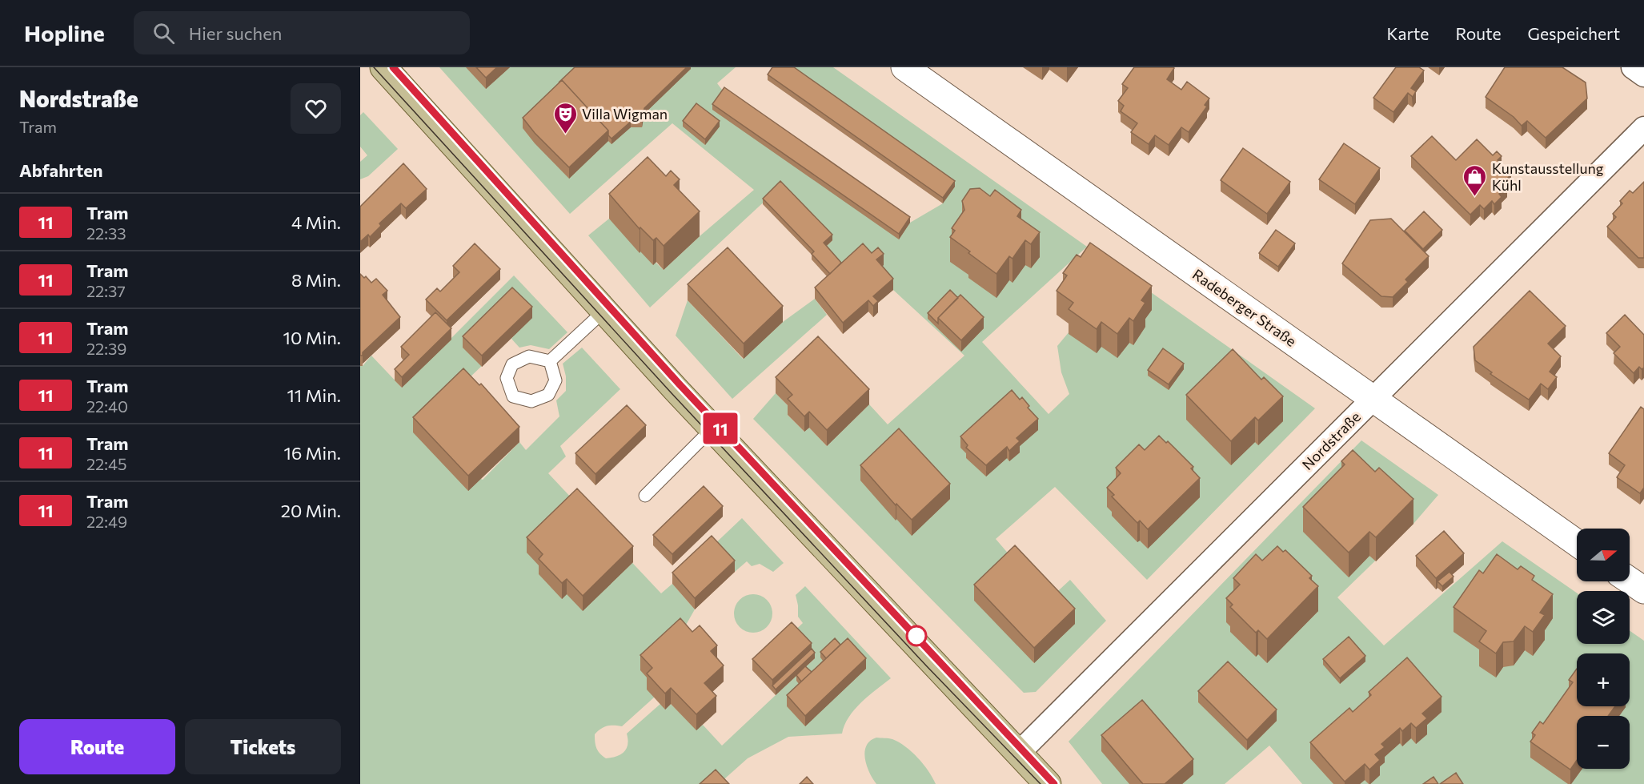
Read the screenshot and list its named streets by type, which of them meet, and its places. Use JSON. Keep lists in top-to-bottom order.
{
  "streets": {
    "street": ["Radeberger Straße", "Nordstraße"]
  },
  "crossings": [
    ["Radeberger Straße", "Nordstraße"]
  ],
  "places": {
    "theatre": ["Villa Wigman"],
    "shop": ["Kunstausstellung Kühl"]
  },
  "lines": ["tram line 11"],
  "north": "right",
  "page": {
    "header": "Hopline",
    "search": "Hier suchen",
    "nav": ["Karte", "Route", "Gespeichert"],
    "heading": [
      ["Nordstraße", "Tram"],
      "Abfahrten"
    ],
    "on_map": "11",
    "list": [
      {
        "mark": "11",
        "name": "Tram",
        "note": "22:33",
        "value": "4 Min."
      },
      {
        "mark": "11",
        "name": "Tram",
        "note": "22:37",
        "value": "8 Min."
      },
      {
        "mark": "11",
        "name": "Tram",
        "note": "22:39",
        "value": "10 Min."
      },
      {
        "mark": "11",
        "name": "Tram",
        "note": "22:40",
        "value": "11 Min."
      },
      {
        "mark": "11",
        "name": "Tram",
        "note": "22:45",
        "value": "16 Min."
      },
      {
        "mark": "11",
        "name": "Tram",
        "note": "22:49",
        "value": "20 Min."
      }
    ],
    "map_buttons": ["+", "−"],
    "buttons": ["Route", "Tickets"]
  }
}
